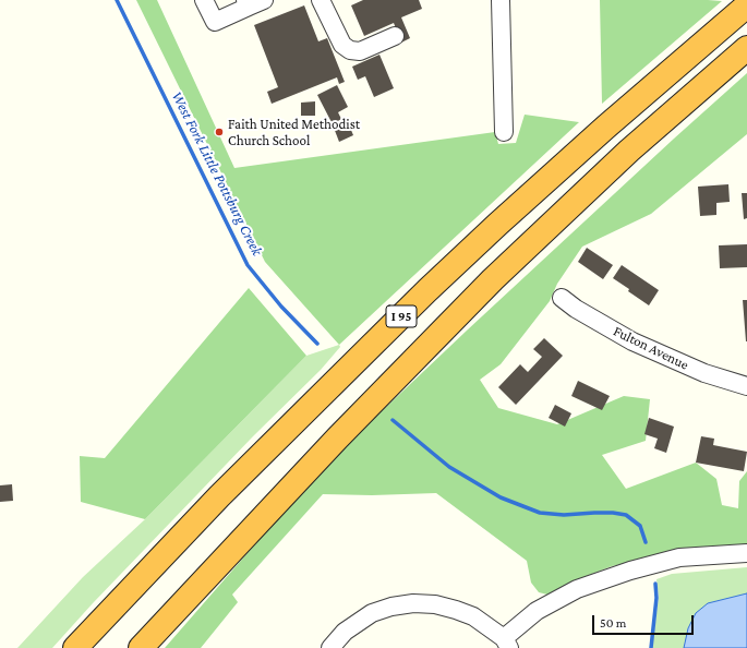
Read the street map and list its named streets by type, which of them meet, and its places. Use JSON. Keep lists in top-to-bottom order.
{
  "streets": {
    "highway": ["I 95"],
    "street": ["Fulton Avenue"]
  },
  "water": ["West Fork Little Pottsburg Creek"],
  "places": ["Faith United Methodist Church School"],
  "scale_bar": "50 m"
}
